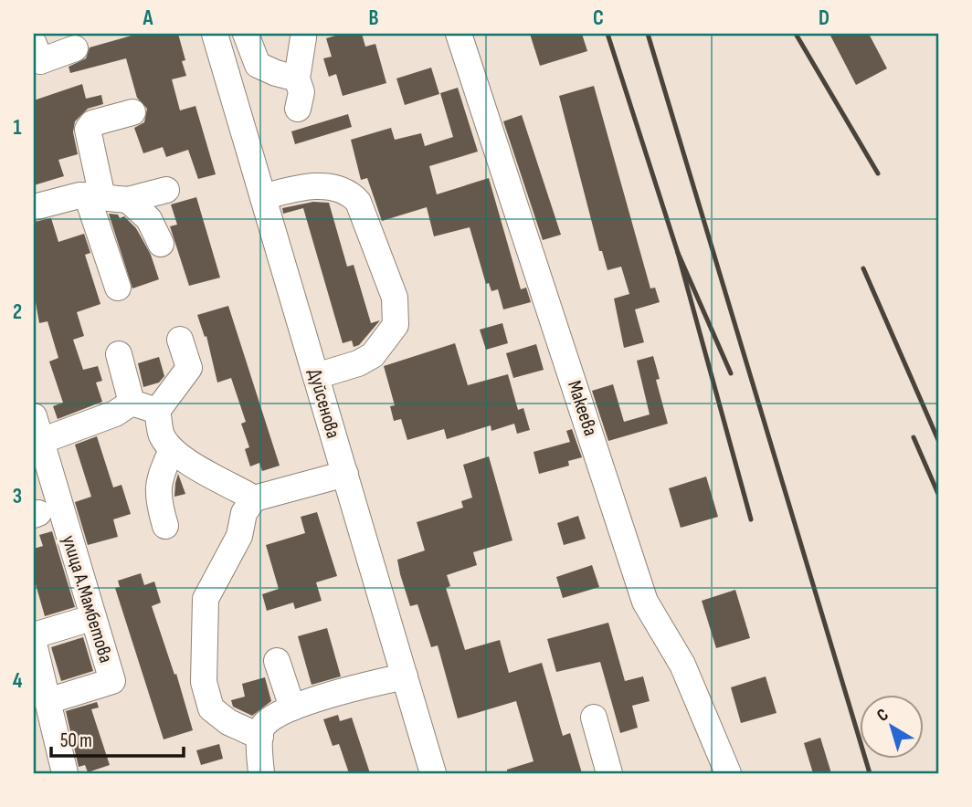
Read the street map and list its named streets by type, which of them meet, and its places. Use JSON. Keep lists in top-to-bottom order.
{
  "streets": {
    "street": ["Дуйсенова", "Макеева", "улица А.Мамбетова"]
  },
  "scale_bar": "50 m",
  "north": "top left",
  "grid": {
    "columns": [
      "A",
      "B",
      "C",
      "D"
    ],
    "rows": [
      "1",
      "2",
      "3",
      "4"
    ]
  }
}
